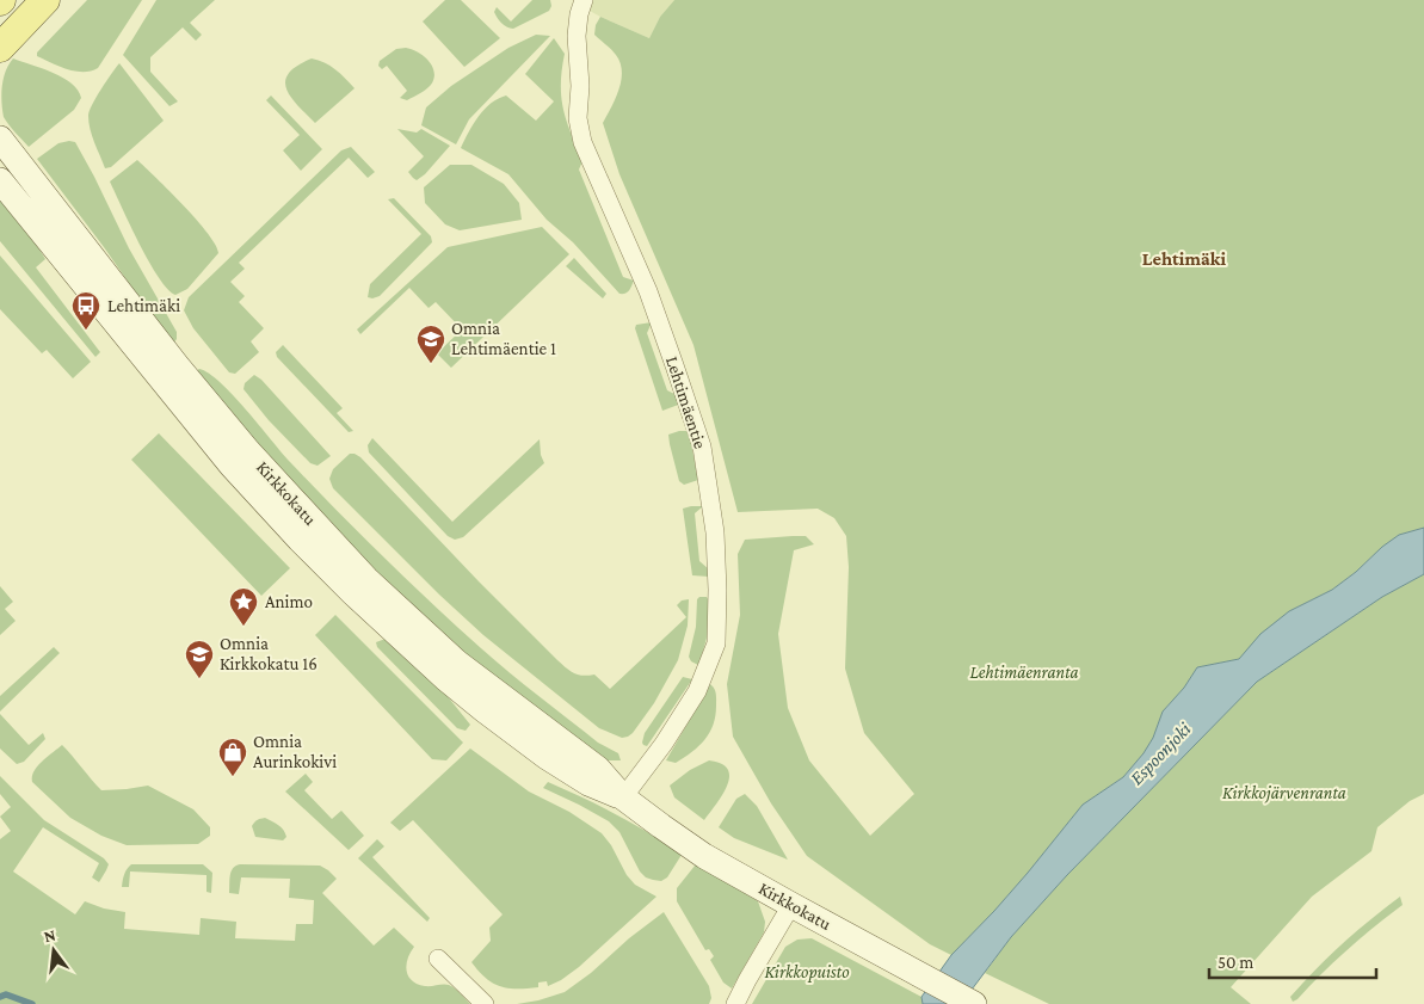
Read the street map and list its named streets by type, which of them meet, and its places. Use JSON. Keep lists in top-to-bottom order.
{
  "streets": {
    "main road": ["Kirkkokatu"],
    "street": ["Lehtimäentie"]
  },
  "crossings": [
    ["Lehtimäentie", "Kirkkokatu"]
  ],
  "districts": ["Lehtimäki"],
  "water": ["Espoonjoki"],
  "parks": ["Lehtimäenranta", "Kirkkojärvenranta", "Kirkkopuisto"],
  "places": {
    "bus stop": ["Lehtimäki"],
    "school or university": ["Omnia Lehtimäentie 1", "Omnia Kirkkokatu 16"],
    "place": ["Animo"],
    "shop": ["Omnia Aurinkokivi"]
  },
  "scale_bar": "50 m",
  "north": "top"
}
